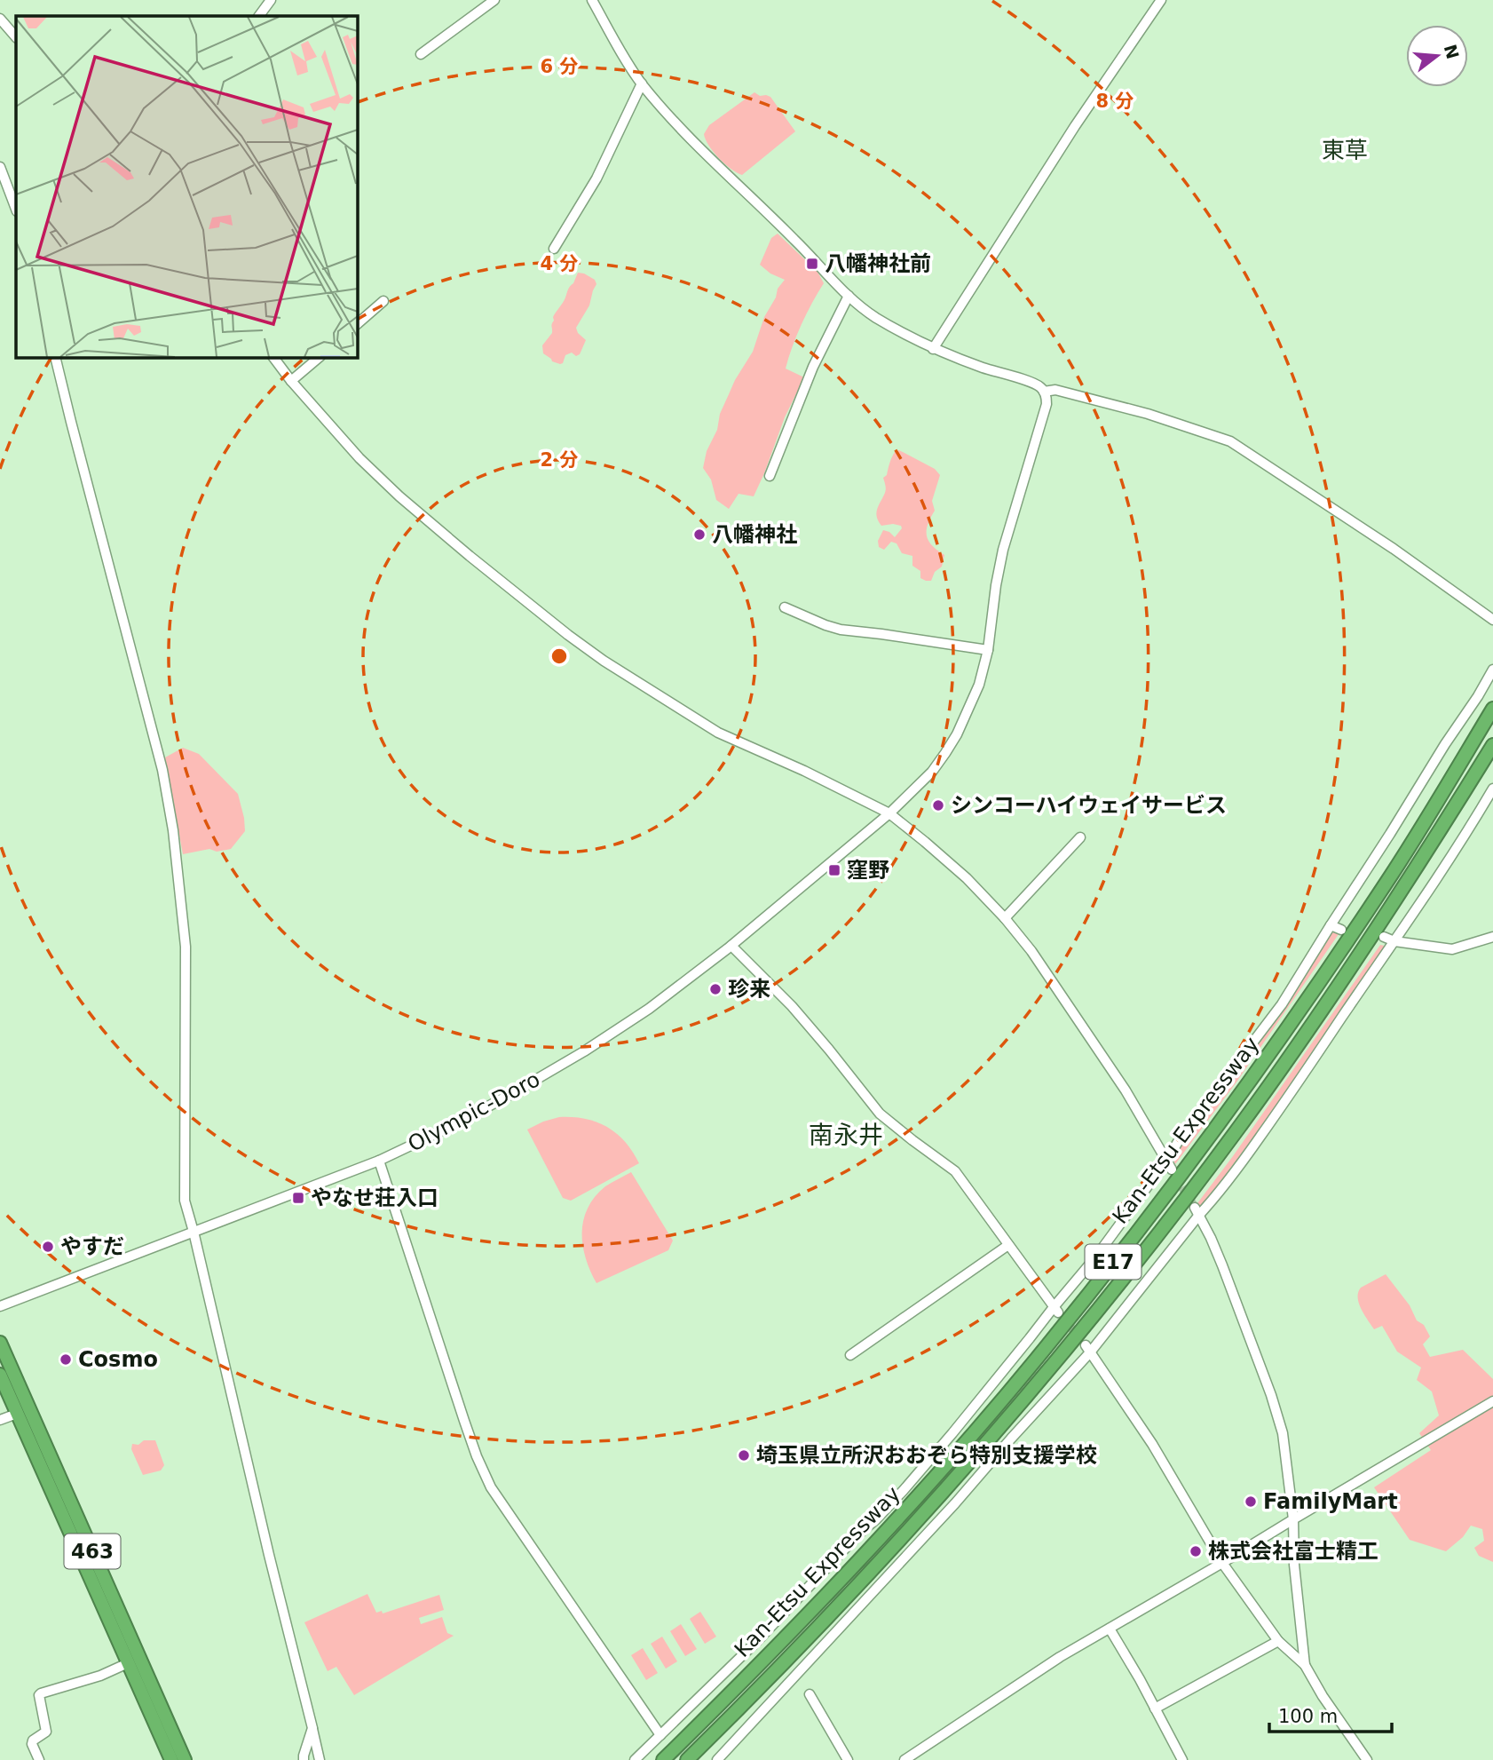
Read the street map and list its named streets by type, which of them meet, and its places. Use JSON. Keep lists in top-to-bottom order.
{
  "streets": {
    "highway": ["Kan-Etsu Expressway", "E17", "463"],
    "street": ["Olympic-Doro"]
  },
  "districts": ["東草", "南永井"],
  "places": {
    "transit": ["八幡神社前", "窪野", "やなせ荘入口"],
    "other": [
      "八幡神社",
      "シンコーハイウェイサービス",
      "珍来",
      "やすだ",
      "Cosmo",
      "埼玉県立所沢おおぞら特別支援学校",
      "FamilyMart",
      "株式会社富士精工"
    ]
  },
  "scale_bar": "100 m",
  "north": "right",
  "rings": [
    "6 分",
    "8 分",
    "4 分",
    "2 分"
  ]
}
